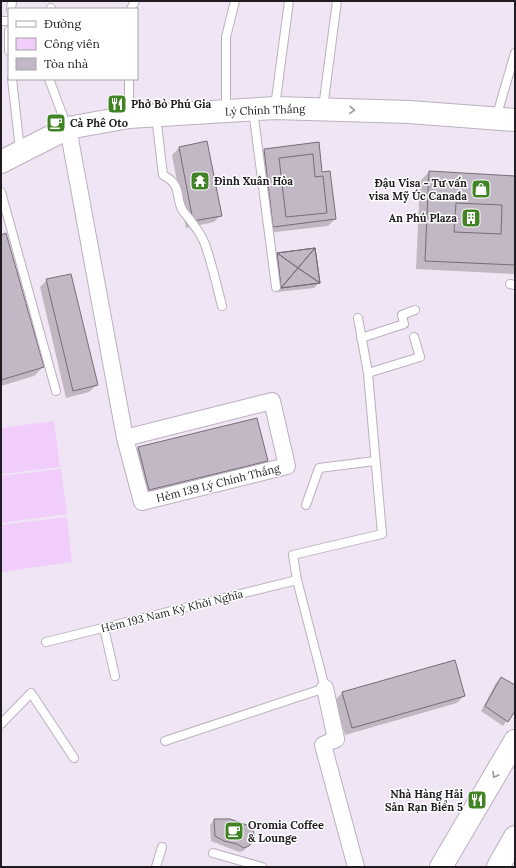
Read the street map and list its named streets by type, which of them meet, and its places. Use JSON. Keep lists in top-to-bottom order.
{
  "streets": {
    "main road": ["Lý Chính Thắng"],
    "street": ["Hẻm 139 Lý Chính Thắng"],
    "lane": ["Hẻm 193 Nam Kỳ Khởi Nghĩa"]
  },
  "crossings": [
    ["Lý Chính Thắng", "Hẻm 139 Lý Chính Thắng"]
  ],
  "one_way": ["Lý Chính Thắng"],
  "places": {
    "restaurant": ["Phở Bò Phú Gia", "Nhà Hàng Hải Sản Rạn Biển 5"],
    "cafe": ["Cà Phê Oto", "Oromia Coffee & Lounge"],
    "temple": ["Đình Xuân Hòa"],
    "shop": ["Đậu Visa - Tư vấn visa Mỹ Úc Canada"],
    "building": ["An Phú Plaza"]
  },
  "legend": ["Đường", "Công viên", "Tòa nhà"]
}
